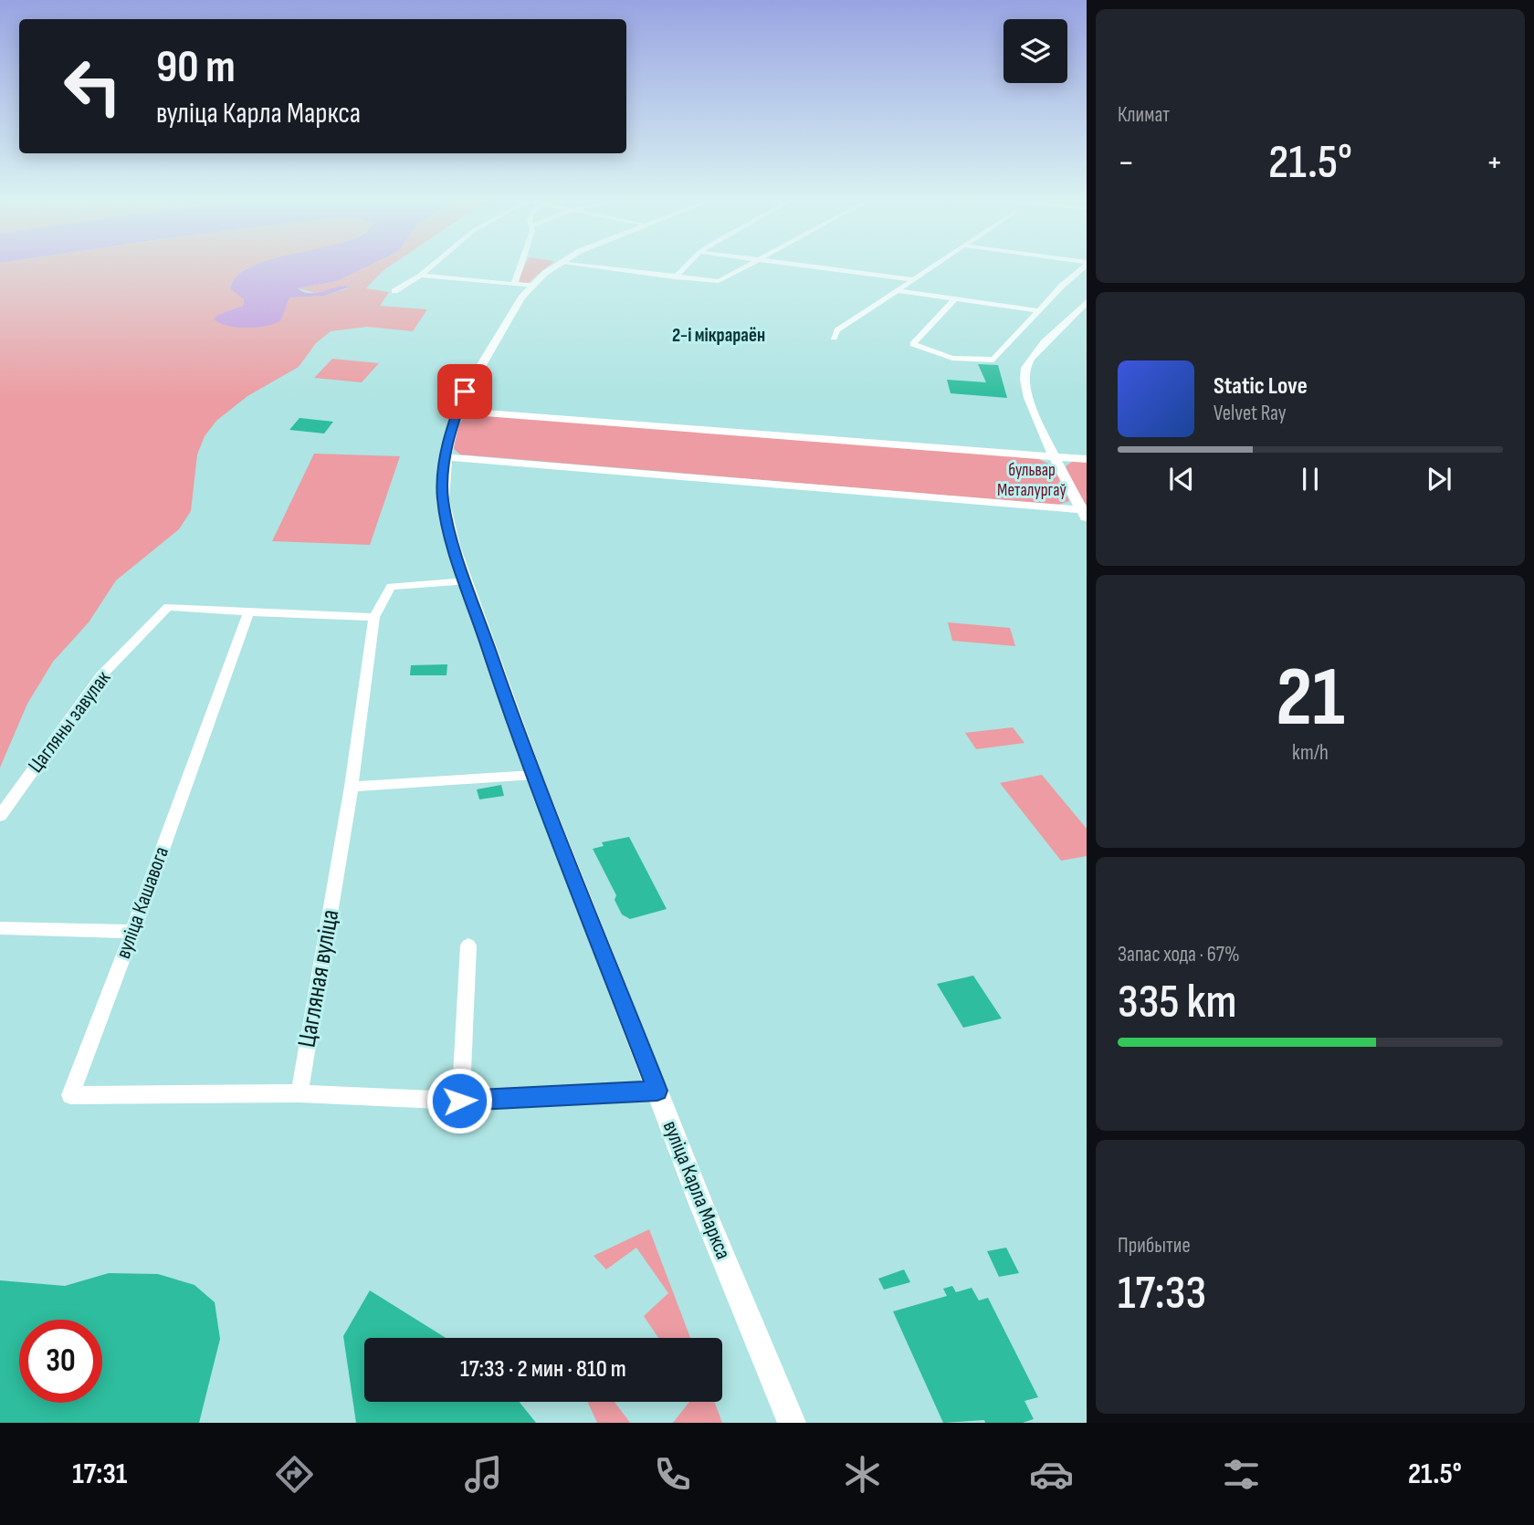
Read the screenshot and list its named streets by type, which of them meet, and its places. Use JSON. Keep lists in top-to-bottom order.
{
  "streets": {
    "main road": ["вуліца Карла Маркса"],
    "street": ["Цагляны завулак", "вуліца Кашавога", "Цагляная вуліца"]
  },
  "crossings": [
    ["Цагляны завулак", "вуліца Кашавога"],
    ["вуліца Кашавога", "Цагляная вуліца"],
    ["Цагляная вуліца", "вуліца Карла Маркса"]
  ],
  "districts": ["2-і мікрараён"],
  "parks": ["бульвар Металургаў"],
  "page": {
    "tile": [
      "Климат",
      ["21", "km/h"],
      ["Запас хода · 67%", "335 km"],
      ["Прибытие", "17:33"]
    ],
    "turn": ["90 m", "вуліца Карла Маркса"],
    "heat": ["−", "21.5°", "+"],
    "song": ["Static Love", "Velvet Ray"],
    "limit": "30",
    "trip": "17:33 · 2 мин · 810 m",
    "tabs": ["17:31", "21.5°"]
  }
}
